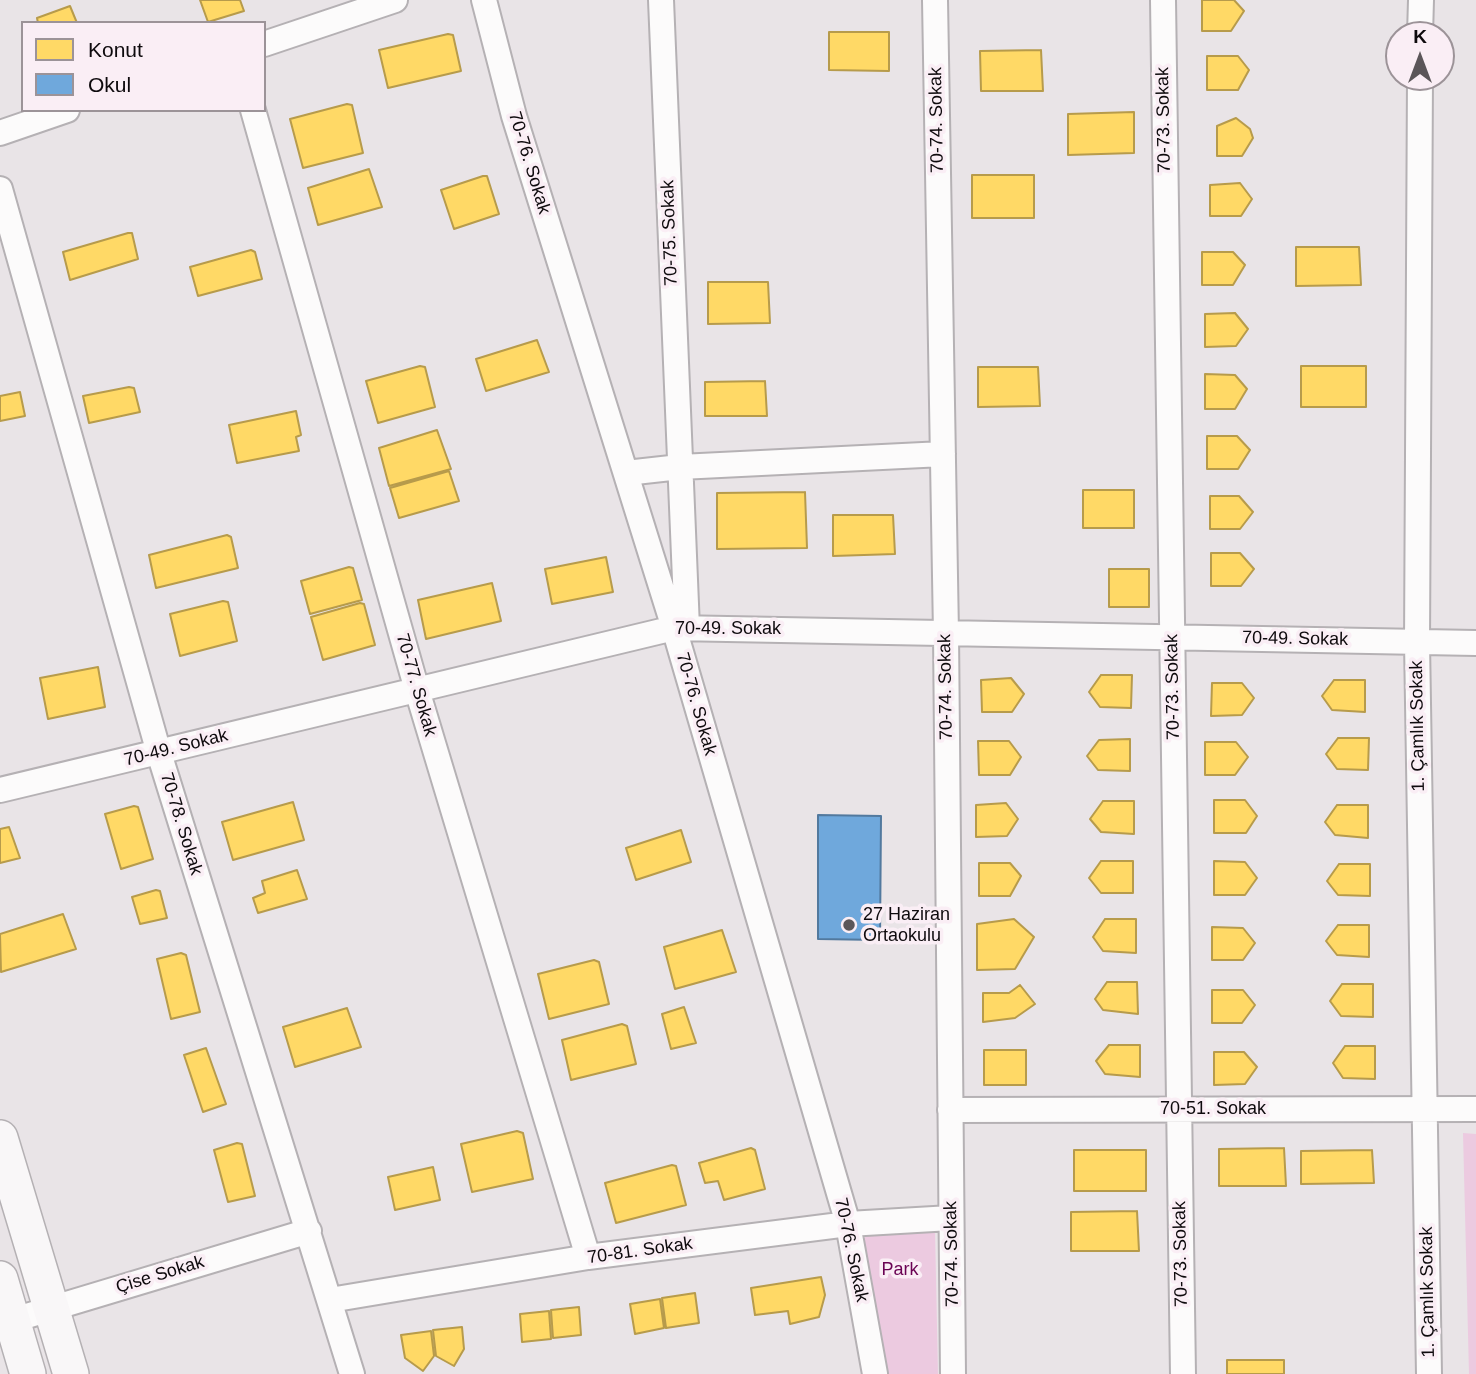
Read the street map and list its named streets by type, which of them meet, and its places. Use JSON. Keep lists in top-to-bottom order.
{
  "streets": {
    "street": [
      "70-74. Sokak",
      "70-73. Sokak",
      "70-76. Sokak",
      "70-75. Sokak",
      "70-49. Sokak",
      "70-77. Sokak",
      "1. Çamlık Sokak",
      "70-78. Sokak",
      "70-51. Sokak",
      "70-81. Sokak",
      "Çise Sokak"
    ]
  },
  "crossings": [
    ["70-74. Sokak", "70-49. Sokak"],
    ["70-74. Sokak", "70-51. Sokak"],
    ["70-74. Sokak", "70-81. Sokak"],
    ["70-73. Sokak", "70-49. Sokak"],
    ["70-73. Sokak", "70-51. Sokak"],
    ["70-76. Sokak", "70-75. Sokak"],
    ["70-76. Sokak", "70-49. Sokak"],
    ["70-76. Sokak", "70-81. Sokak"],
    ["70-75. Sokak", "70-49. Sokak"],
    ["70-49. Sokak", "70-77. Sokak"],
    ["70-49. Sokak", "1. Çamlık Sokak"],
    ["70-49. Sokak", "70-78. Sokak"],
    ["70-77. Sokak", "70-81. Sokak"],
    ["1. Çamlık Sokak", "70-51. Sokak"],
    ["70-78. Sokak", "70-81. Sokak"],
    ["70-78. Sokak", "Çise Sokak"]
  ],
  "parks": ["Park"],
  "places": ["27 Haziran Ortaokulu"],
  "legend": ["Konut", "Okul"],
  "north": "top"
}
